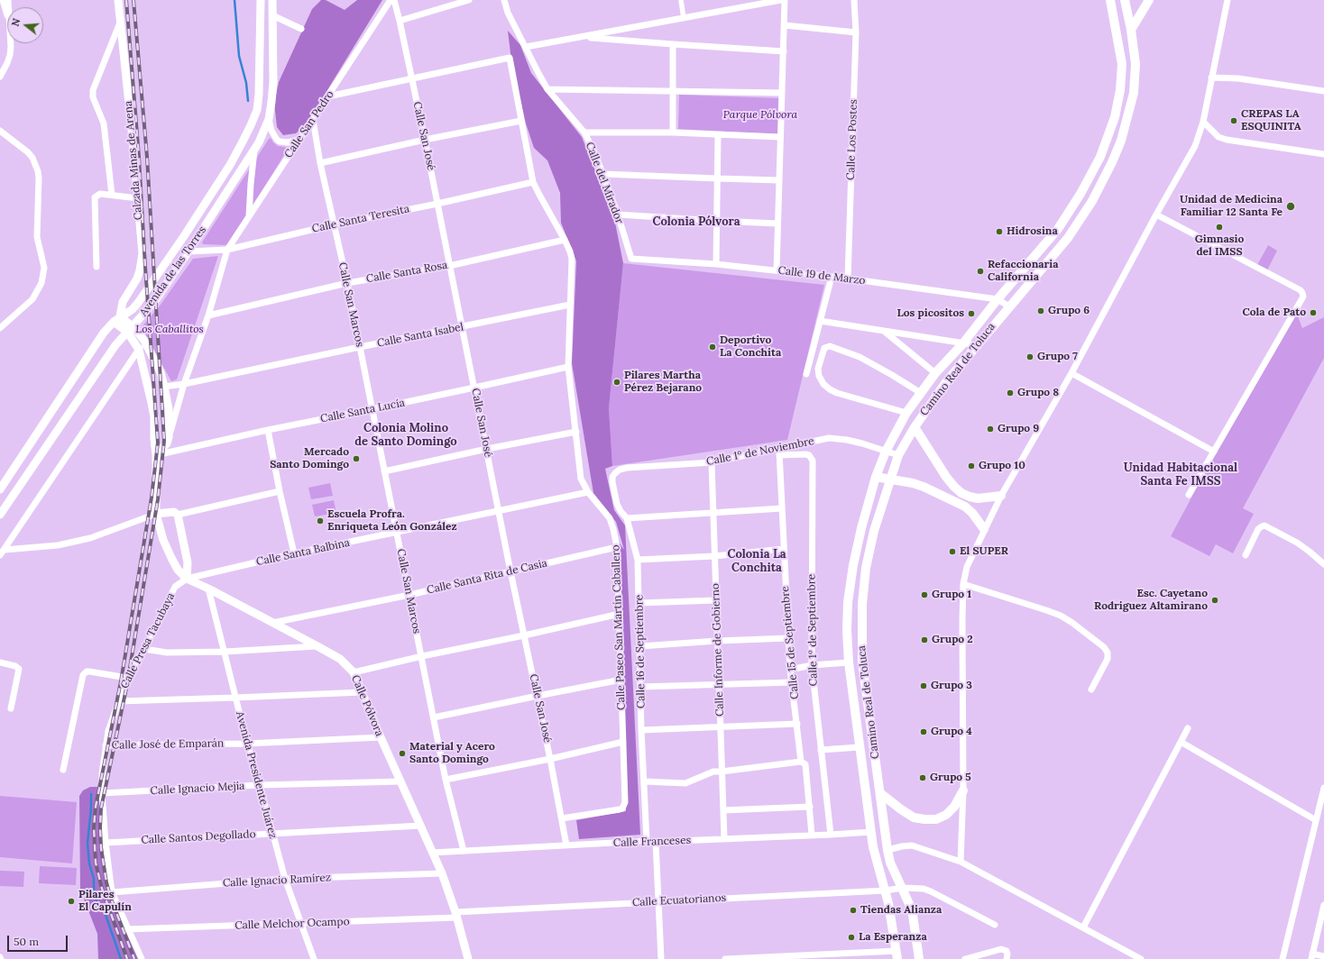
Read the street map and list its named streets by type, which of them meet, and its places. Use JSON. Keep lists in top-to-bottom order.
{
  "streets": {
    "main road": ["Camino Real de Toluca"],
    "street": [
      "Calle San Pedro",
      "Calle San José",
      "Calle Los Postes",
      "Calzada Minas de Arena",
      "Calle del Mirador",
      "Calle Santa Teresita",
      "Avenida de las Torres",
      "Calle Santa Rosa",
      "Calle 19 de Marzo",
      "Calle San Marcos",
      "Calle Santa Isabel",
      "Calle Santa Lucía",
      "Calle 1º de Noviembre",
      "Calle Santa Balbina",
      "Calle Santa Rita de Casia",
      "Calle Paseo San Martín Caballero",
      "Calle 1º de Septiembre",
      "Calle Presa Tacubaya",
      "Calle 15 de Septiembre",
      "Calle Informe de Gobierno",
      "Calle 16 de Septiembre",
      "Calle Pólvora",
      "Calle José de Emparán",
      "Avenida Presidente Juárez",
      "Calle Ignacio Mejía",
      "Calle Santos Degollado",
      "Calle Franceses",
      "Calle Ignacio Ramírez",
      "Calle Ecuatorianos",
      "Calle Melchor Ocampo"
    ]
  },
  "crossings": [
    ["Calle San Pedro", "Calle Santa Teresita"],
    ["Calle San Pedro", "Calle Santa Rosa"],
    ["Calle San Pedro", "Calle San Marcos"],
    ["Calle San Pedro", "Calle Santa Isabel"],
    ["Calle San José", "Calle Santa Teresita"],
    ["Calle San José", "Calle Santa Rosa"],
    ["Calle San José", "Calle Santa Isabel"],
    ["Calle San José", "Calle Santa Lucía"],
    ["Calle San José", "Calle Santa Balbina"],
    ["Calle San José", "Calle Santa Rita de Casia"],
    ["Calle San José", "Calle Paseo San Martín Caballero"],
    ["Calle San José", "Calle Franceses"],
    ["Calle Los Postes", "Calle 19 de Marzo"],
    ["Calzada Minas de Arena", "Avenida de las Torres"],
    ["Calle del Mirador", "Calle 19 de Marzo"],
    ["Calle Santa Teresita", "Avenida de las Torres"],
    ["Calle Santa Teresita", "Calle San Marcos"],
    ["Calle Santa Rosa", "Calle San Marcos"],
    ["Calle Santa Rosa", "Calle Paseo San Martín Caballero"],
    ["Calle 19 de Marzo", "Camino Real de Toluca"],
    ["Calle San Marcos", "Calle Santa Isabel"],
    ["Calle San Marcos", "Calle Santa Lucía"],
    ["Calle San Marcos", "Calle Santa Balbina"],
    ["Calle San Marcos", "Calle Santa Rita de Casia"],
    ["Calle San Marcos", "Calle Franceses"],
    ["Calle Santa Isabel", "Calle Paseo San Martín Caballero"],
    ["Camino Real de Toluca", "Calle 1º de Noviembre"],
    ["Camino Real de Toluca", "Calle Franceses"],
    ["Camino Real de Toluca", "Calle Ecuatorianos"],
    ["Calle Santa Lucía", "Calle Paseo San Martín Caballero"],
    ["Calle 1º de Noviembre", "Calle 1º de Septiembre"],
    ["Calle 1º de Noviembre", "Calle 15 de Septiembre"],
    ["Calle 1º de Noviembre", "Calle Informe de Gobierno"],
    ["Calle 1º de Noviembre", "Calle 16 de Septiembre"],
    ["Calle Santa Balbina", "Calle Paseo San Martín Caballero"],
    ["Calle Santa Balbina", "Calle Presa Tacubaya"],
    ["Calle Santa Balbina", "Calle Pólvora"],
    ["Calle Santa Rita de Casia", "Calle Paseo San Martín Caballero"],
    ["Calle Santa Rita de Casia", "Calle Pólvora"],
    ["Calle 1º de Septiembre", "Calle 15 de Septiembre"],
    ["Calle 1º de Septiembre", "Calle Franceses"],
    ["Calle Presa Tacubaya", "Calle Pólvora"],
    ["Calle Presa Tacubaya", "Calle José de Emparán"],
    ["Calle Presa Tacubaya", "Calle Ignacio Mejía"],
    ["Calle Presa Tacubaya", "Calle Santos Degollado"],
    ["Calle Presa Tacubaya", "Calle Ignacio Ramírez"],
    ["Calle Presa Tacubaya", "Calle Melchor Ocampo"],
    ["Calle 15 de Septiembre", "Calle Franceses"],
    ["Calle Informe de Gobierno", "Calle Franceses"],
    ["Calle 16 de Septiembre", "Calle Franceses"],
    ["Calle Pólvora", "Calle José de Emparán"],
    ["Calle Pólvora", "Avenida Presidente Juárez"],
    ["Calle Pólvora", "Calle Ignacio Mejía"],
    ["Calle Pólvora", "Calle Santos Degollado"],
    ["Calle Pólvora", "Calle Franceses"],
    ["Calle Pólvora", "Calle Ignacio Ramírez"],
    ["Calle Pólvora", "Calle Ecuatorianos"],
    ["Calle Pólvora", "Calle Melchor Ocampo"],
    ["Calle José de Emparán", "Avenida Presidente Juárez"],
    ["Avenida Presidente Juárez", "Calle Ignacio Mejía"],
    ["Avenida Presidente Juárez", "Calle Santos Degollado"],
    ["Avenida Presidente Juárez", "Calle Ignacio Ramírez"],
    ["Avenida Presidente Juárez", "Calle Melchor Ocampo"],
    ["Calle Ecuatorianos", "Calle Melchor Ocampo"]
  ],
  "districts": [
    "Colonia Pólvora",
    "Colonia Molino de Santo Domingo",
    "Unidad Habitacional Santa Fe IMSS",
    "Colonia La Conchita"
  ],
  "parks": ["Parque Pólvora", "Los Caballitos"],
  "places": [
    "CREPAS LA ESQUINITA",
    "Unidad de Medicina Familiar 12 Santa Fe",
    "Gimnasio del IMSS",
    "Hidrosina",
    "Refaccionaria California",
    "Grupo 6",
    "Cola de Pato",
    "Los picositos",
    "Deportivo La Conchita",
    "Grupo 7",
    "Pilares Martha Pérez Bejarano",
    "Grupo 8",
    "Grupo 9",
    "Mercado Santo Domingo",
    "Grupo 10",
    "Escuela Profra. Enriqueta León González",
    "El SUPER",
    "Grupo 1",
    "Esc. Cayetano Rodriguez Altamirano",
    "Grupo 2",
    "Grupo 3",
    "Grupo 4",
    "Material y Acero Santo Domingo",
    "Grupo 5",
    "Pilares El Capulín",
    "Tiendas Alianza",
    "La Esperanza"
  ],
  "scale_bar": "50 m",
  "north": "left"
}
